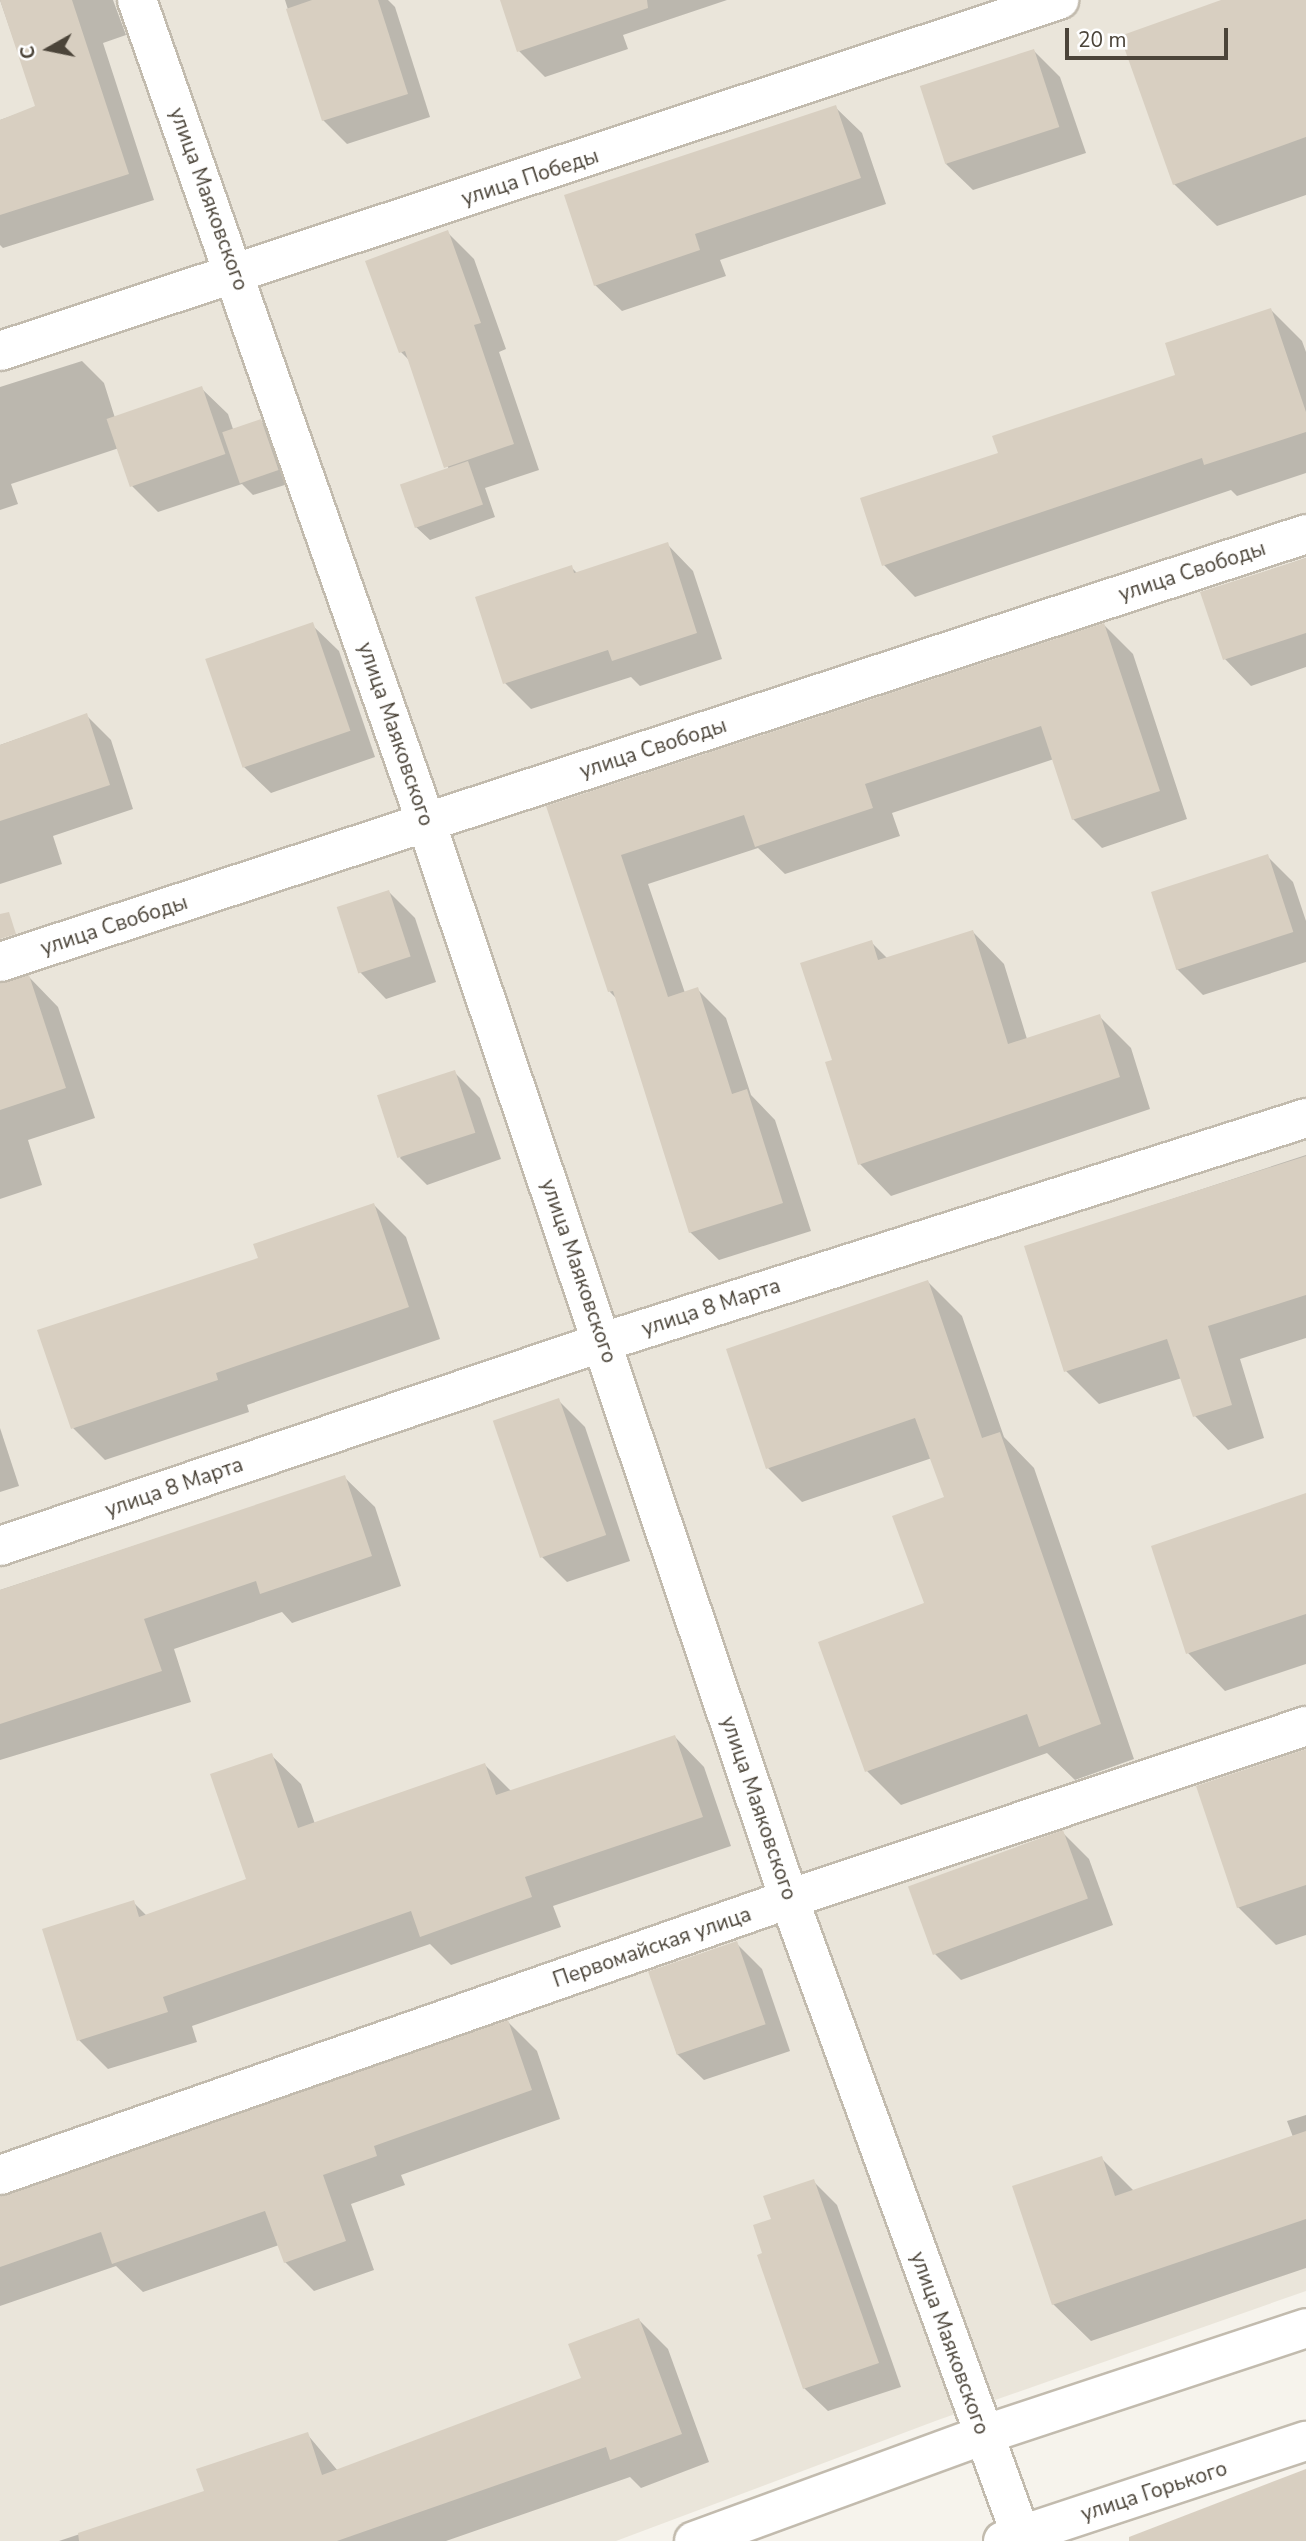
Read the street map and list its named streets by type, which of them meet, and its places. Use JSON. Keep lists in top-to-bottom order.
{
  "streets": {
    "street": [
      "улица Победы",
      "улица Маяковского",
      "улица Свободы",
      "улица 8 Марта",
      "Первомайская улица",
      "улица Горького"
    ]
  },
  "crossings": [
    ["улица Победы", "улица Маяковского"],
    ["улица Маяковского", "улица Свободы"],
    ["улица Маяковского", "улица 8 Марта"],
    ["улица Маяковского", "Первомайская улица"],
    ["улица Маяковского", "улица Горького"]
  ],
  "scale_bar": "20 m",
  "north": "left"
}
